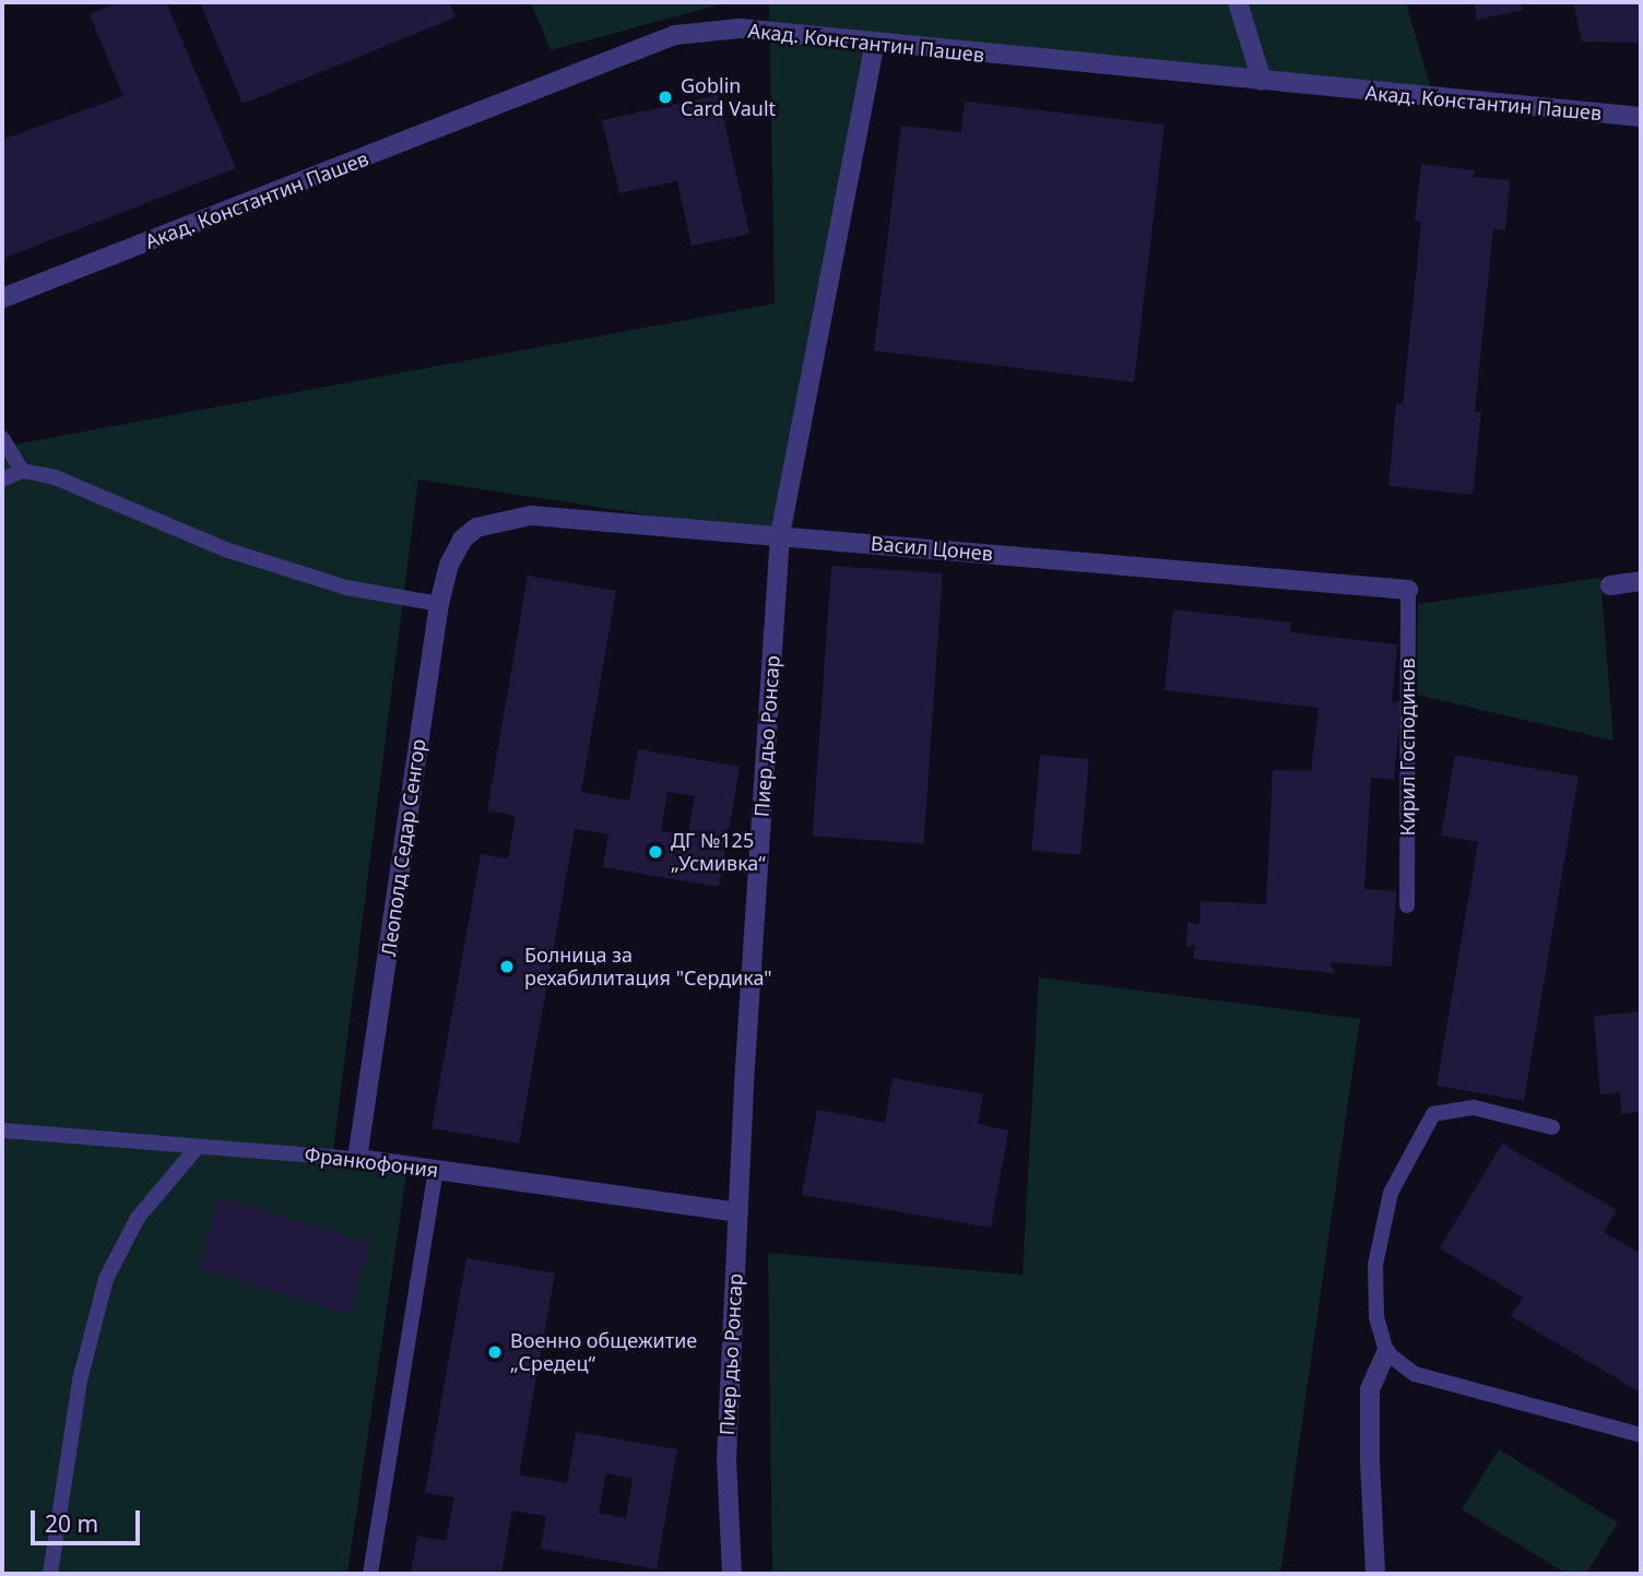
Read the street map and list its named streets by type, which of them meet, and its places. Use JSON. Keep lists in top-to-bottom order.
{
  "streets": {
    "street": [
      "Акад. Константин Пашев",
      "Васил Цонев",
      "Пиер дьо Ронсар",
      "Леополд Седар Сенгор",
      "Франкофония"
    ],
    "lane": ["Кирил Господинов"]
  },
  "crossings": [
    ["Акад. Константин Пашев", "Пиер дьо Ронсар"],
    ["Васил Цонев", "Пиер дьо Ронсар"],
    ["Васил Цонев", "Кирил Господинов"],
    ["Васил Цонев", "Леополд Седар Сенгор"],
    ["Пиер дьо Ронсар", "Франкофония"],
    ["Леополд Седар Сенгор", "Франкофония"]
  ],
  "places": [
    "Goblin Card Vault",
    "ДГ №125 „Усмивка“",
    "Болница за рехабилитация \"Сердика\"",
    "Военно общежитие „Средец“"
  ],
  "scale_bar": "20 m"
}
